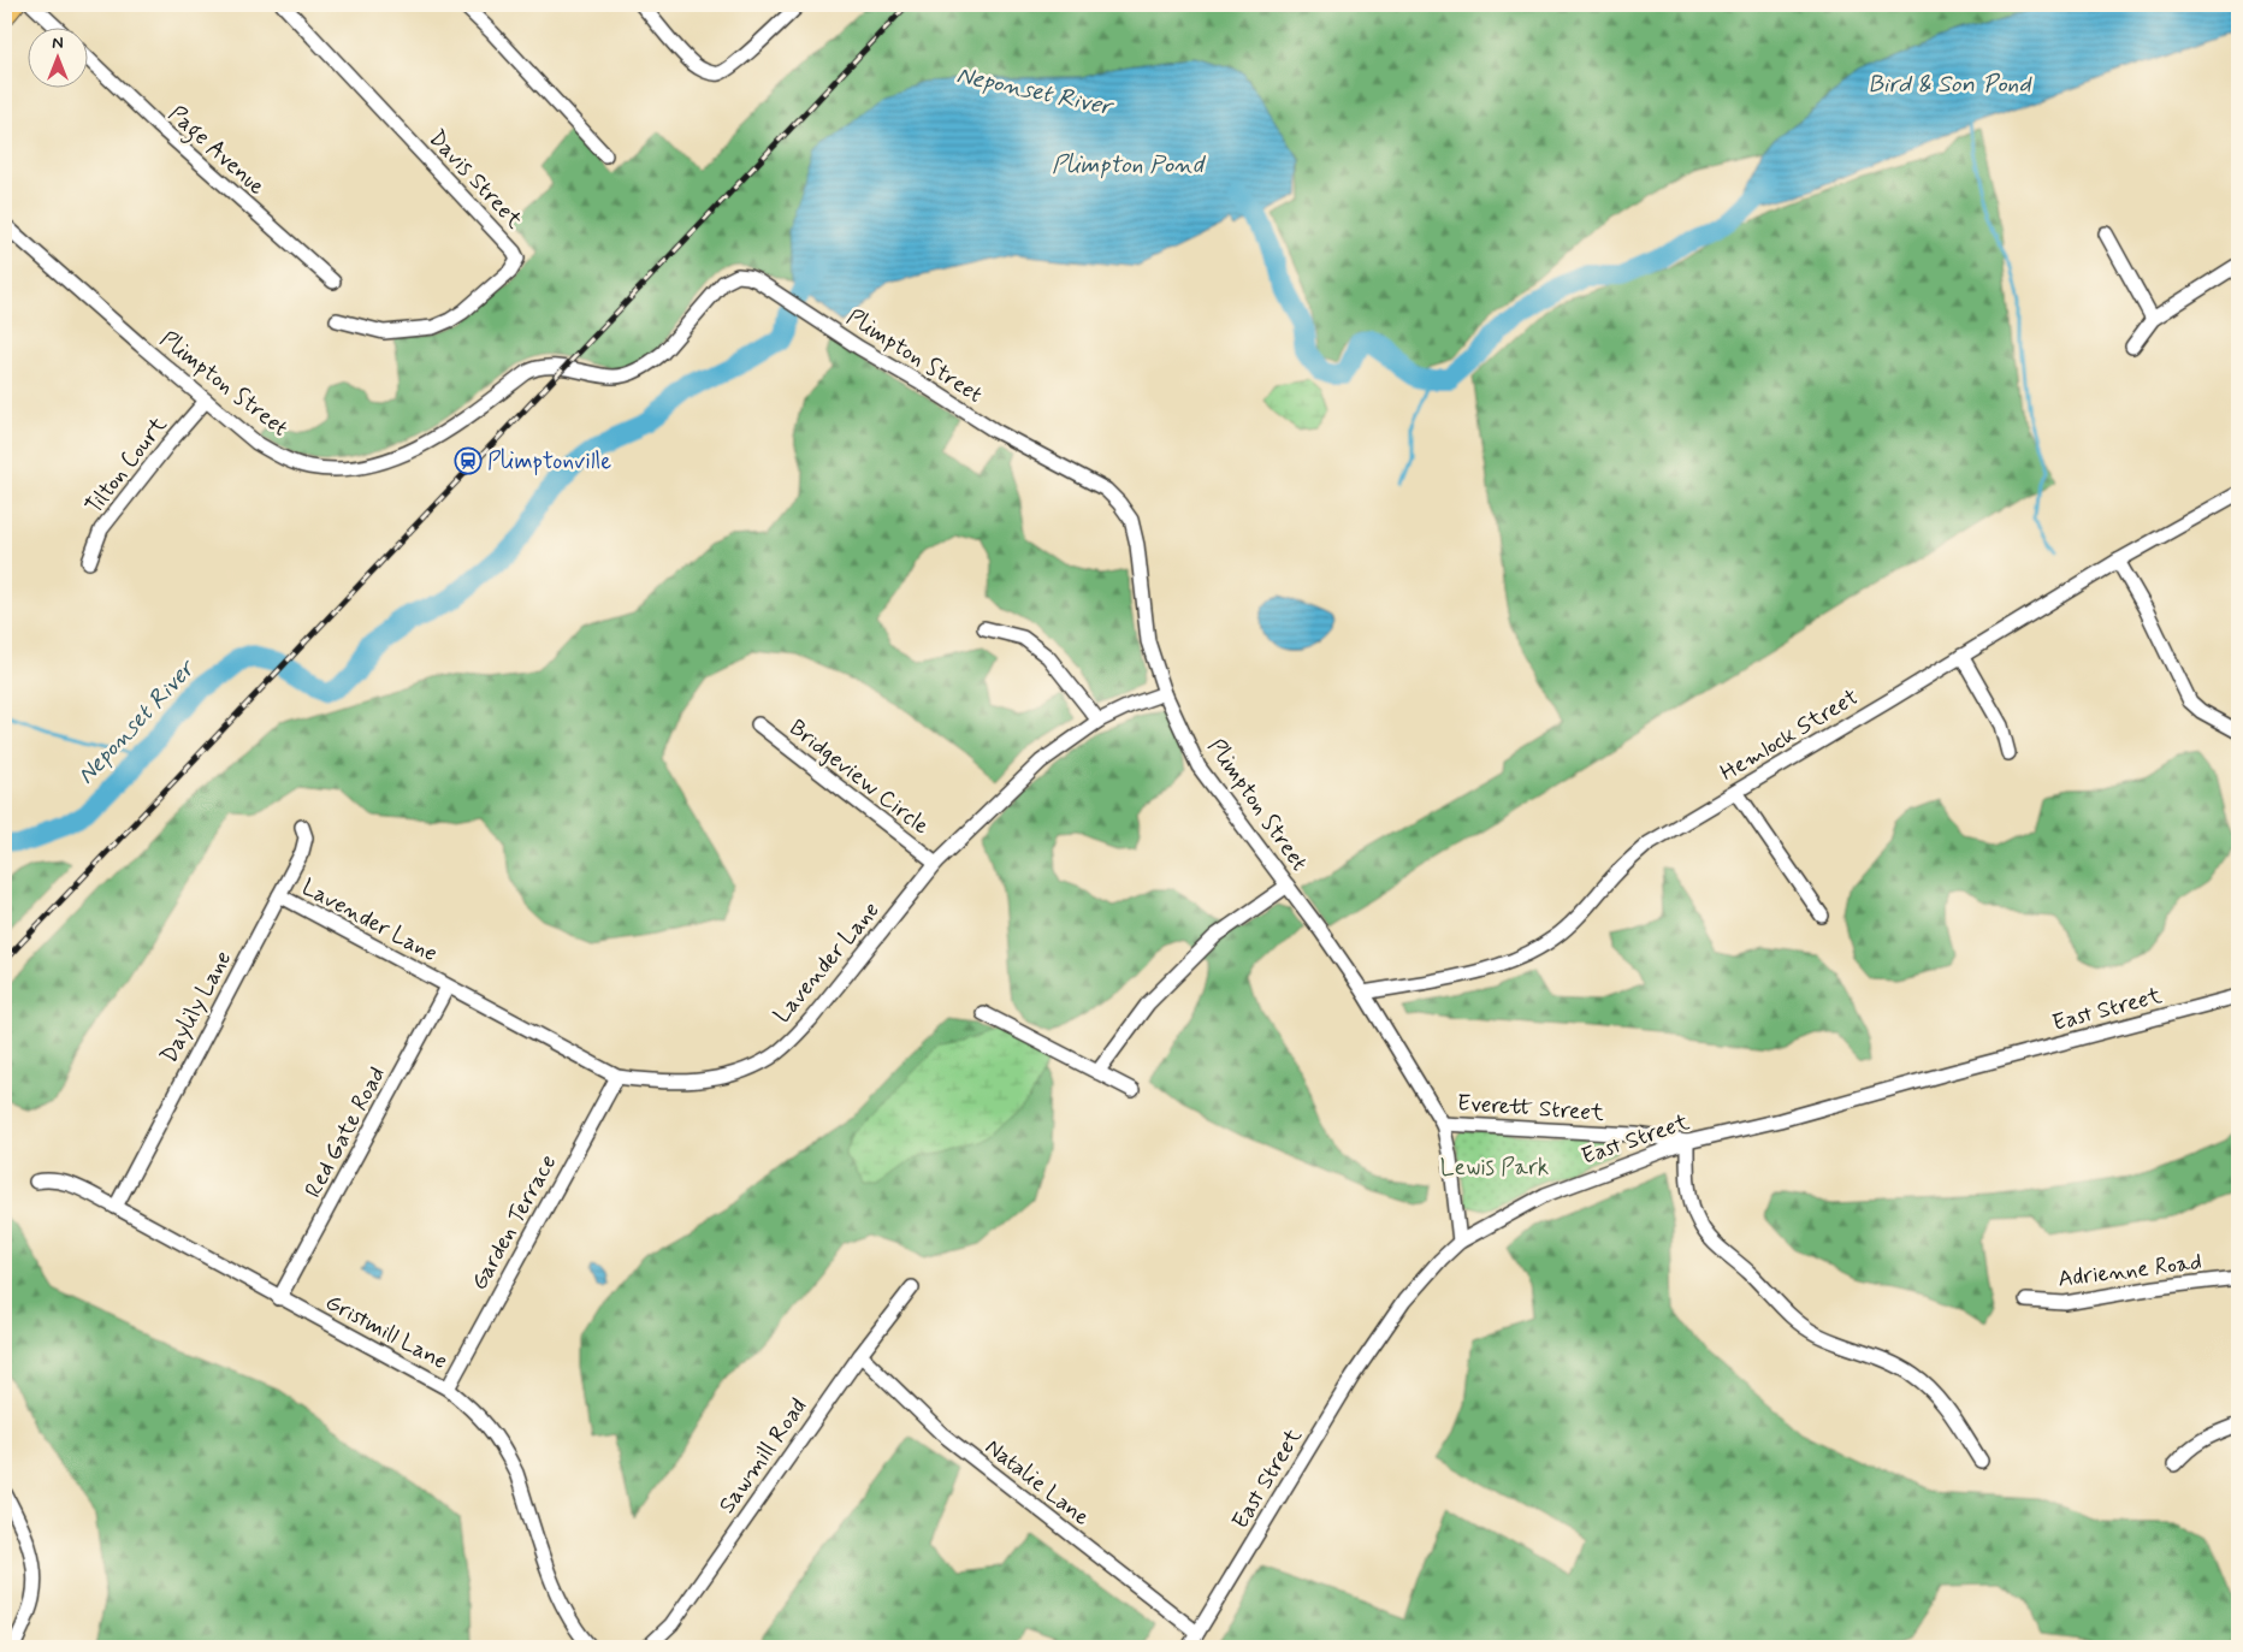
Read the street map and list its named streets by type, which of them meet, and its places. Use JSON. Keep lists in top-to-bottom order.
{
  "streets": {
    "street": [
      "Page Avenue",
      "Davis Street",
      "Plimpton Street",
      "Tilton Court",
      "Hemlock Street",
      "Bridgeview Circle",
      "Lavender Lane",
      "Daylily Lane",
      "East Street",
      "Everett Street",
      "Red Gate Road",
      "Garden Terrace",
      "Adrienne Road",
      "Gristmill Lane",
      "Sawmill Road",
      "Natalie Lane"
    ]
  },
  "crossings": [
    ["Plimpton Street", "Tilton Court"],
    ["Plimpton Street", "Hemlock Street"],
    ["Plimpton Street", "Lavender Lane"],
    ["Plimpton Street", "East Street"],
    ["Plimpton Street", "Everett Street"],
    ["Bridgeview Circle", "Lavender Lane"],
    ["Lavender Lane", "Daylily Lane"],
    ["Lavender Lane", "Red Gate Road"],
    ["Lavender Lane", "Garden Terrace"],
    ["Daylily Lane", "Gristmill Lane"],
    ["East Street", "Everett Street"],
    ["East Street", "Natalie Lane"],
    ["Red Gate Road", "Gristmill Lane"],
    ["Garden Terrace", "Gristmill Lane"],
    ["Sawmill Road", "Natalie Lane"]
  ],
  "water": ["Bird & Son Pond", "Neponset River", "Plimpton Pond"],
  "parks": ["Lewis Park"],
  "places": {
    "station": ["Plimptonville"]
  },
  "north": "top"
}
